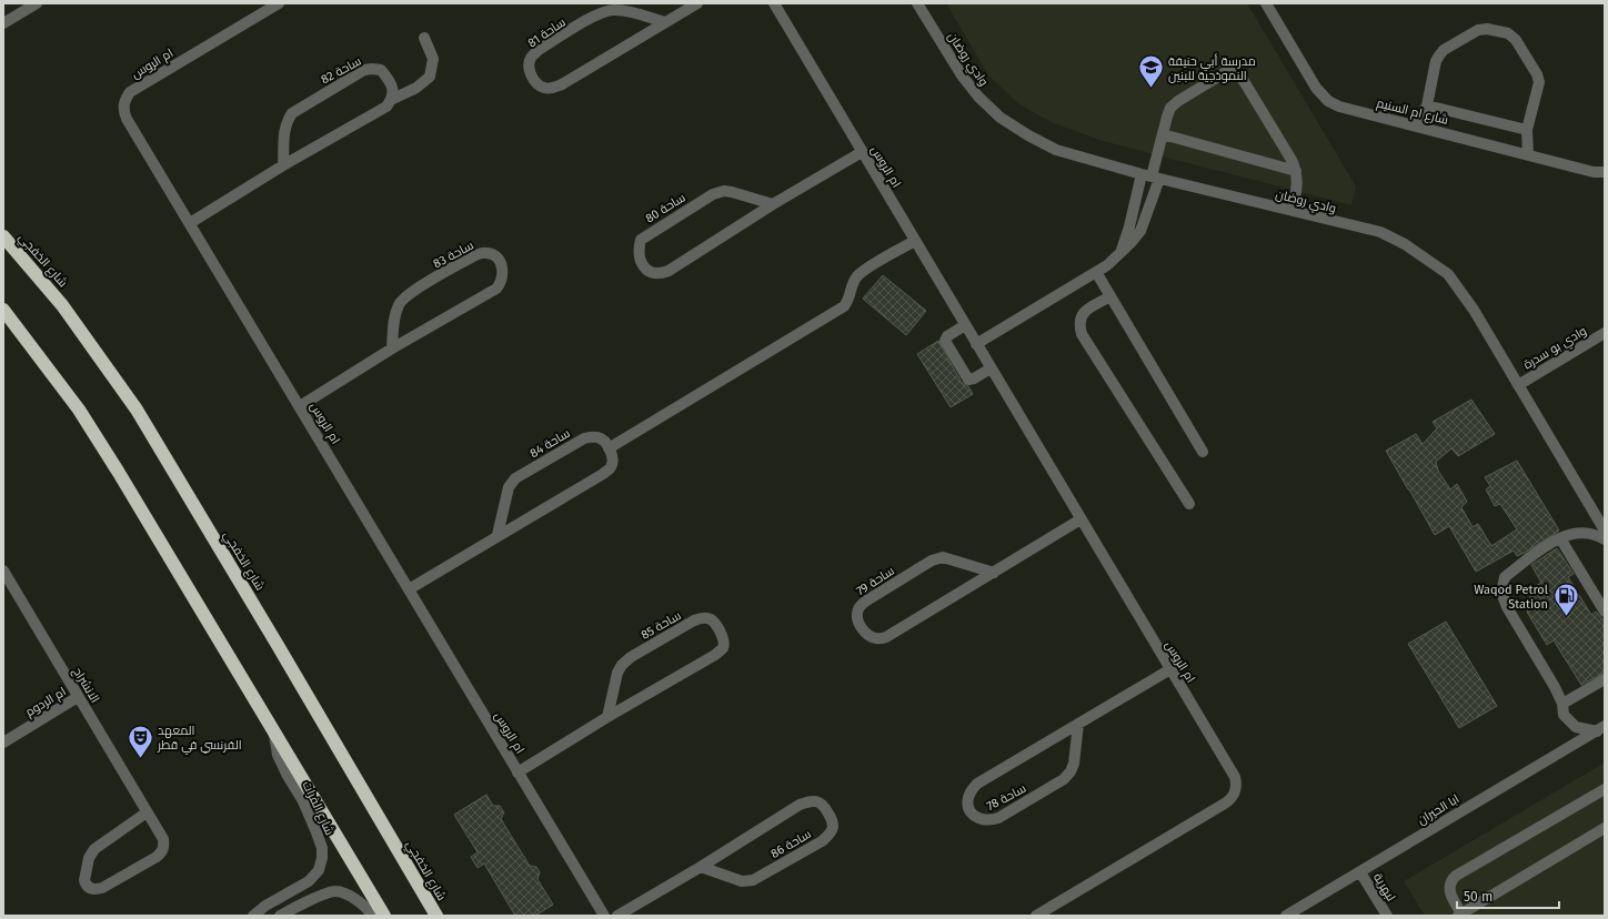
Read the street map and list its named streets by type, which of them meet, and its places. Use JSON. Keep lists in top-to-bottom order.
{
  "streets": {
    "highway": ["شارع الخفجي"],
    "street": [
      "ساحة 81",
      "وادي روضان",
      "ام الروس",
      "ساحة 82",
      "شارع ام السنيم",
      "ساحة 80",
      "ساحة 83",
      "وادي بو سدرة",
      "ساحة 84",
      "ساحة 79",
      "ساحة 85",
      "الانشراح",
      "ام الردوم",
      "ساحة 78",
      "شارع الفرات",
      "ابا الحيران",
      "ساحة 86",
      "لبهرية"
    ]
  },
  "crossings": [
    ["وادي روضان", "وادي بو سدرة"],
    ["ام الروس", "ساحة 80"],
    ["ام الروس", "ساحة 83"],
    ["ام الروس", "ساحة 79"],
    ["ام الروس", "ساحة 85"],
    ["ام الروس", "ساحة 78"],
    ["الانشراح", "ام الردوم"],
    ["ابا الحيران", "لبهرية"]
  ],
  "places": {
    "school or university": ["مدرسة أبي حنيفة النموذجية للبنين"],
    "fuel station": ["Waqod Petrol Station"],
    "theatre": ["المعهد الفرنسي في قطر"]
  },
  "scale_bar": "50 m"
}
